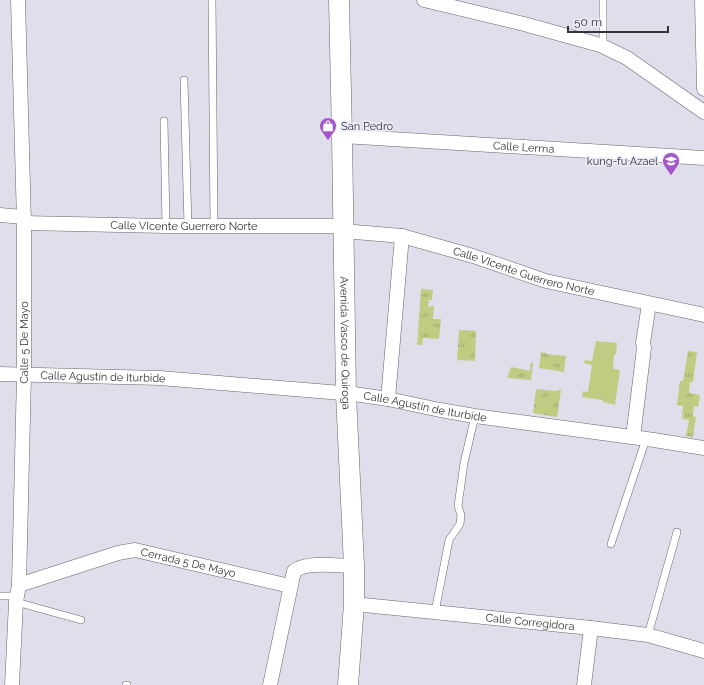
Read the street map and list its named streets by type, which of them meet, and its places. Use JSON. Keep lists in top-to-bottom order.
{
  "streets": {
    "street": [
      "Calle Lerma",
      "Calle VIcente Guerrero Norte",
      "Calle 5 De Mayo",
      "Avenida Vasco de Quiroga",
      "Calle Agustín de Iturbide",
      "Cerrada 5 De Mayo",
      "Calle Corregidora"
    ]
  },
  "crossings": [
    ["Calle Lerma", "Avenida Vasco de Quiroga"],
    ["Calle VIcente Guerrero Norte", "Calle 5 De Mayo"],
    ["Calle VIcente Guerrero Norte", "Avenida Vasco de Quiroga"],
    ["Calle 5 De Mayo", "Calle Agustín de Iturbide"],
    ["Calle 5 De Mayo", "Cerrada 5 De Mayo"],
    ["Avenida Vasco de Quiroga", "Calle Agustín de Iturbide"],
    ["Avenida Vasco de Quiroga", "Calle Corregidora"]
  ],
  "places": {
    "shop": ["San Pedro"],
    "school or university": ["kung-fu Azael"]
  },
  "scale_bar": "50 m"
}
